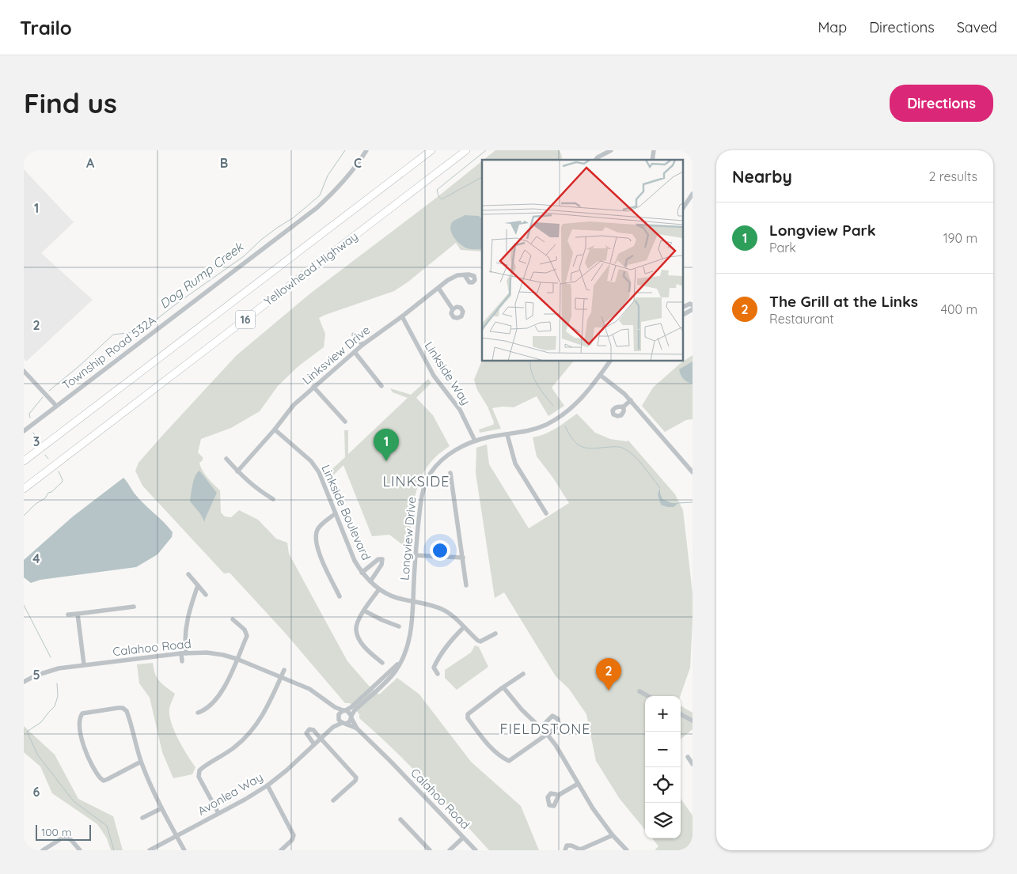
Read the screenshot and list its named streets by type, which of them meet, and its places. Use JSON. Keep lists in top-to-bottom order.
{
  "streets": {
    "highway": ["Yellowhead Highway", "16"],
    "street": [
      "Township Road 532A",
      "Linksview Drive",
      "Linkside Way",
      "Linkside Boulevard",
      "Longview Drive",
      "Calahoo Road",
      "Avonlea Way"
    ]
  },
  "crossings": [
    ["Linksview Drive", "Linkside Way"],
    ["Linksview Drive", "Linkside Boulevard"],
    ["Linkside Way", "Longview Drive"],
    ["Linkside Boulevard", "Longview Drive"],
    ["Longview Drive", "Calahoo Road"],
    ["Longview Drive", "Avonlea Way"],
    ["Calahoo Road", "Avonlea Way"]
  ],
  "districts": ["LINKSIDE", "FIELDSTONE"],
  "water": ["Dog Rump Creek"],
  "scale_bar": "100 m",
  "page": {
    "header": "Trailo",
    "nav": ["Map", "Directions", "Saved"],
    "buttons": "Directions",
    "title": "Find us",
    "heading": ["Nearby", "2 results"],
    "list": [
      {
        "mark": "1",
        "name": "Longview Park",
        "note": "Park",
        "value": "190 m"
      },
      {
        "mark": "2",
        "name": "The Grill at the Links",
        "note": "Restaurant",
        "value": "400 m"
      }
    ],
    "pins": ["1", "2"],
    "map_buttons": ["+", "−"],
    "scale": "100 m"
  },
  "grid": {
    "columns": ["A", "B", "C"],
    "rows": [
      "1",
      "2",
      "3",
      "4",
      "5",
      "6"
    ]
  }
}
